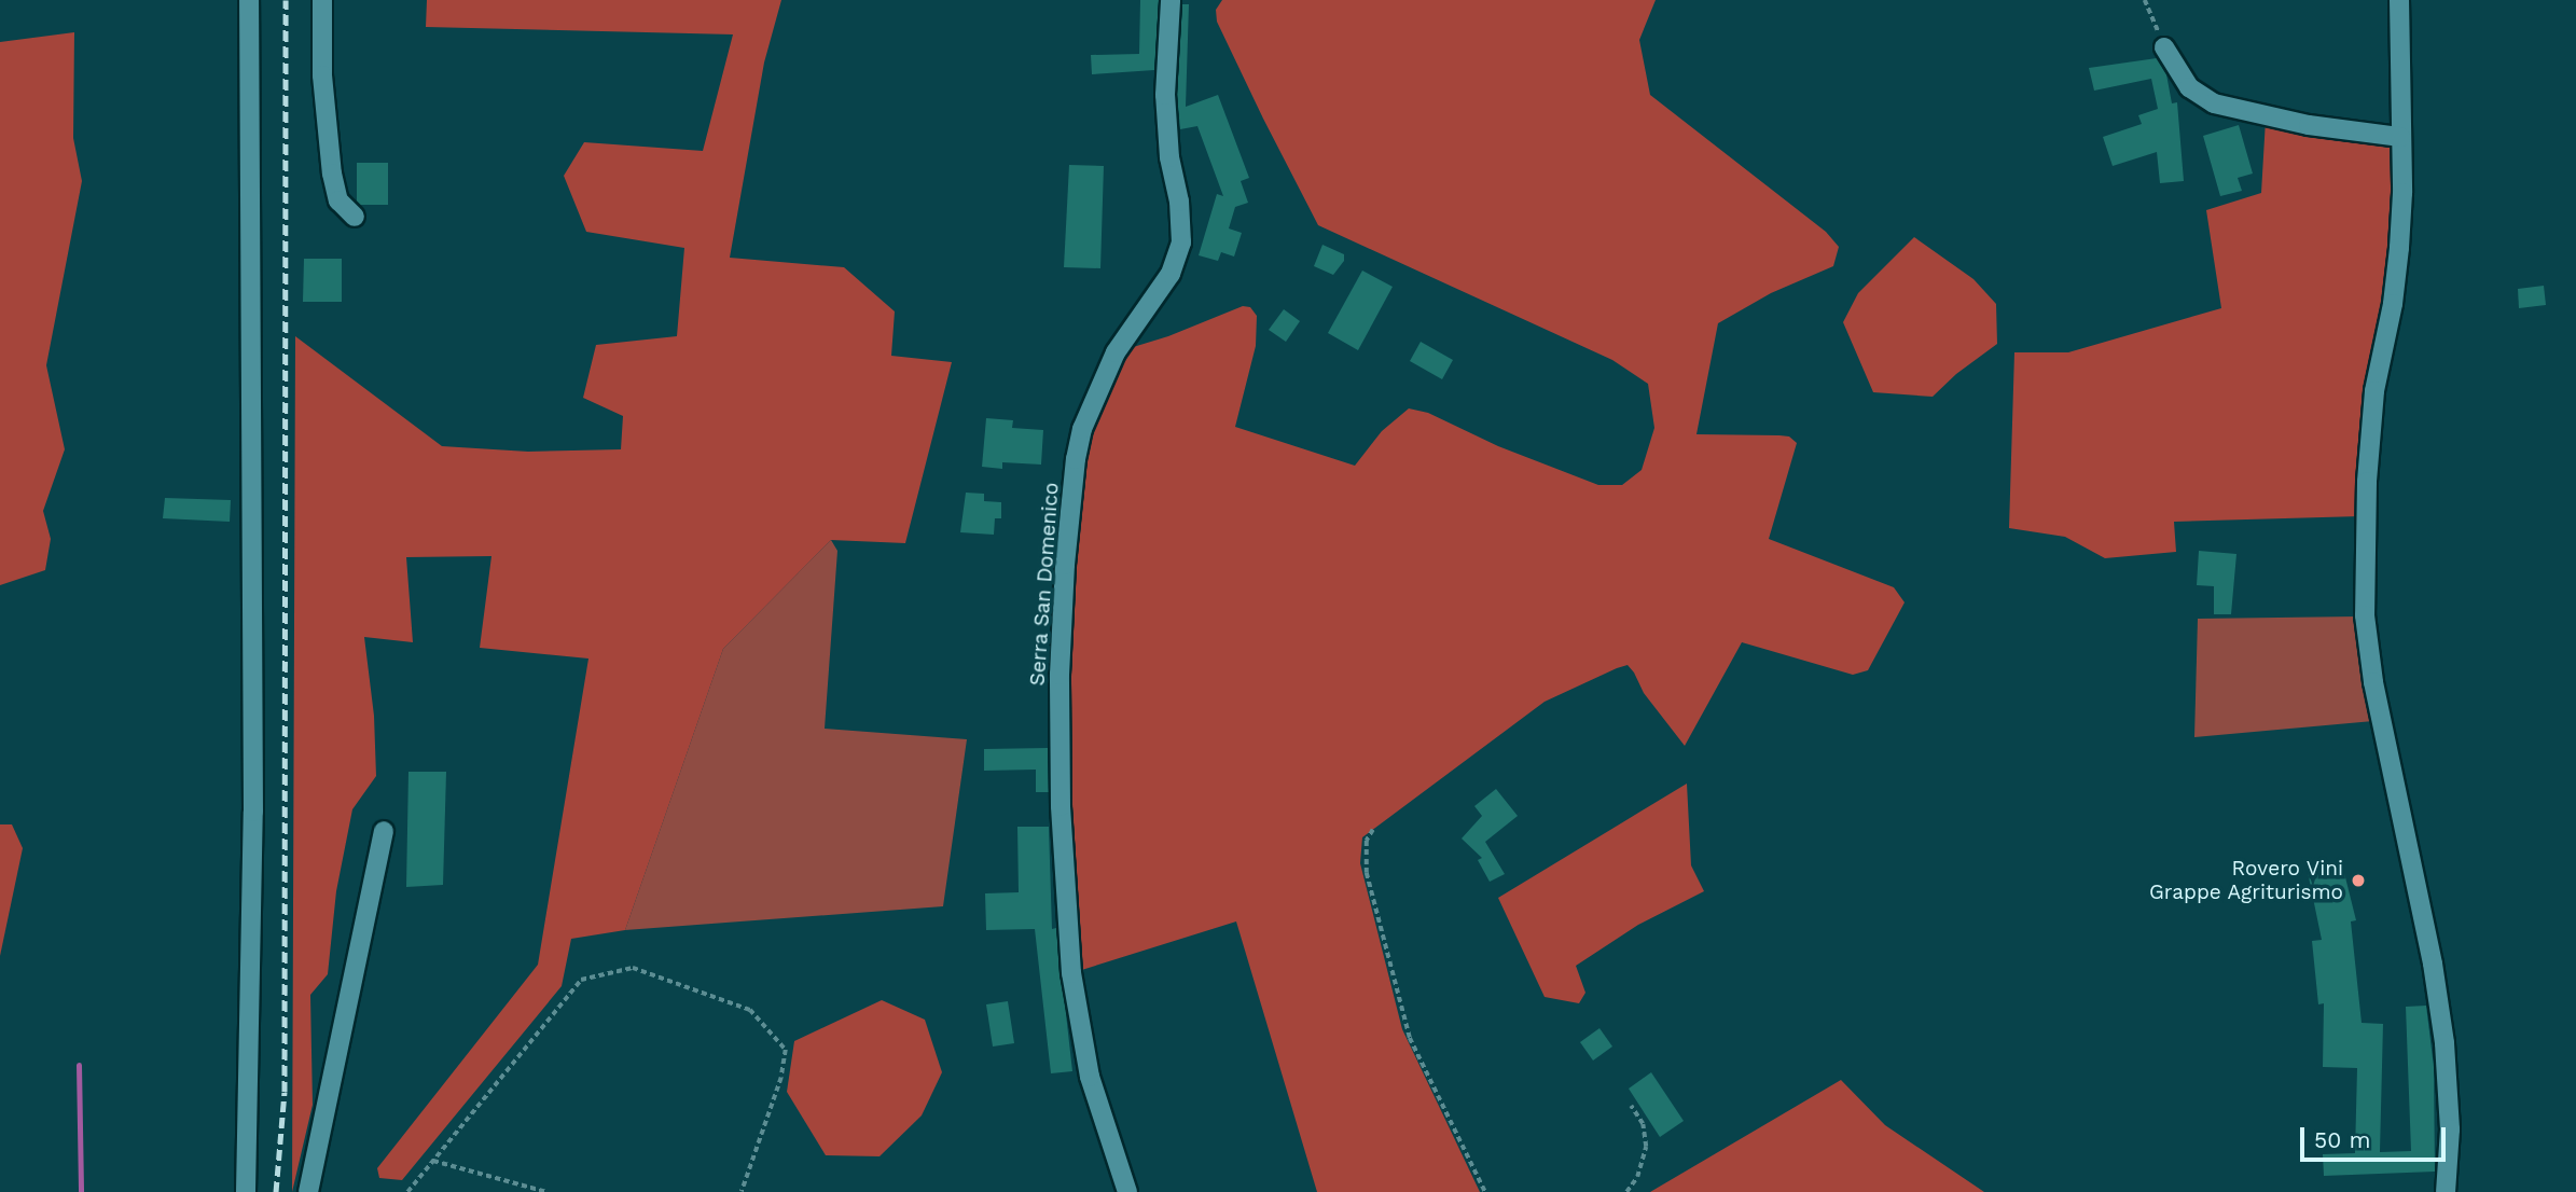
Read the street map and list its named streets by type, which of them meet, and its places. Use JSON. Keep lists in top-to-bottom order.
{
  "streets": {
    "street": ["Serra San Domenico"]
  },
  "places": ["Rovero Vini Grappe Agriturismo"],
  "scale_bar": "50 m"
}
